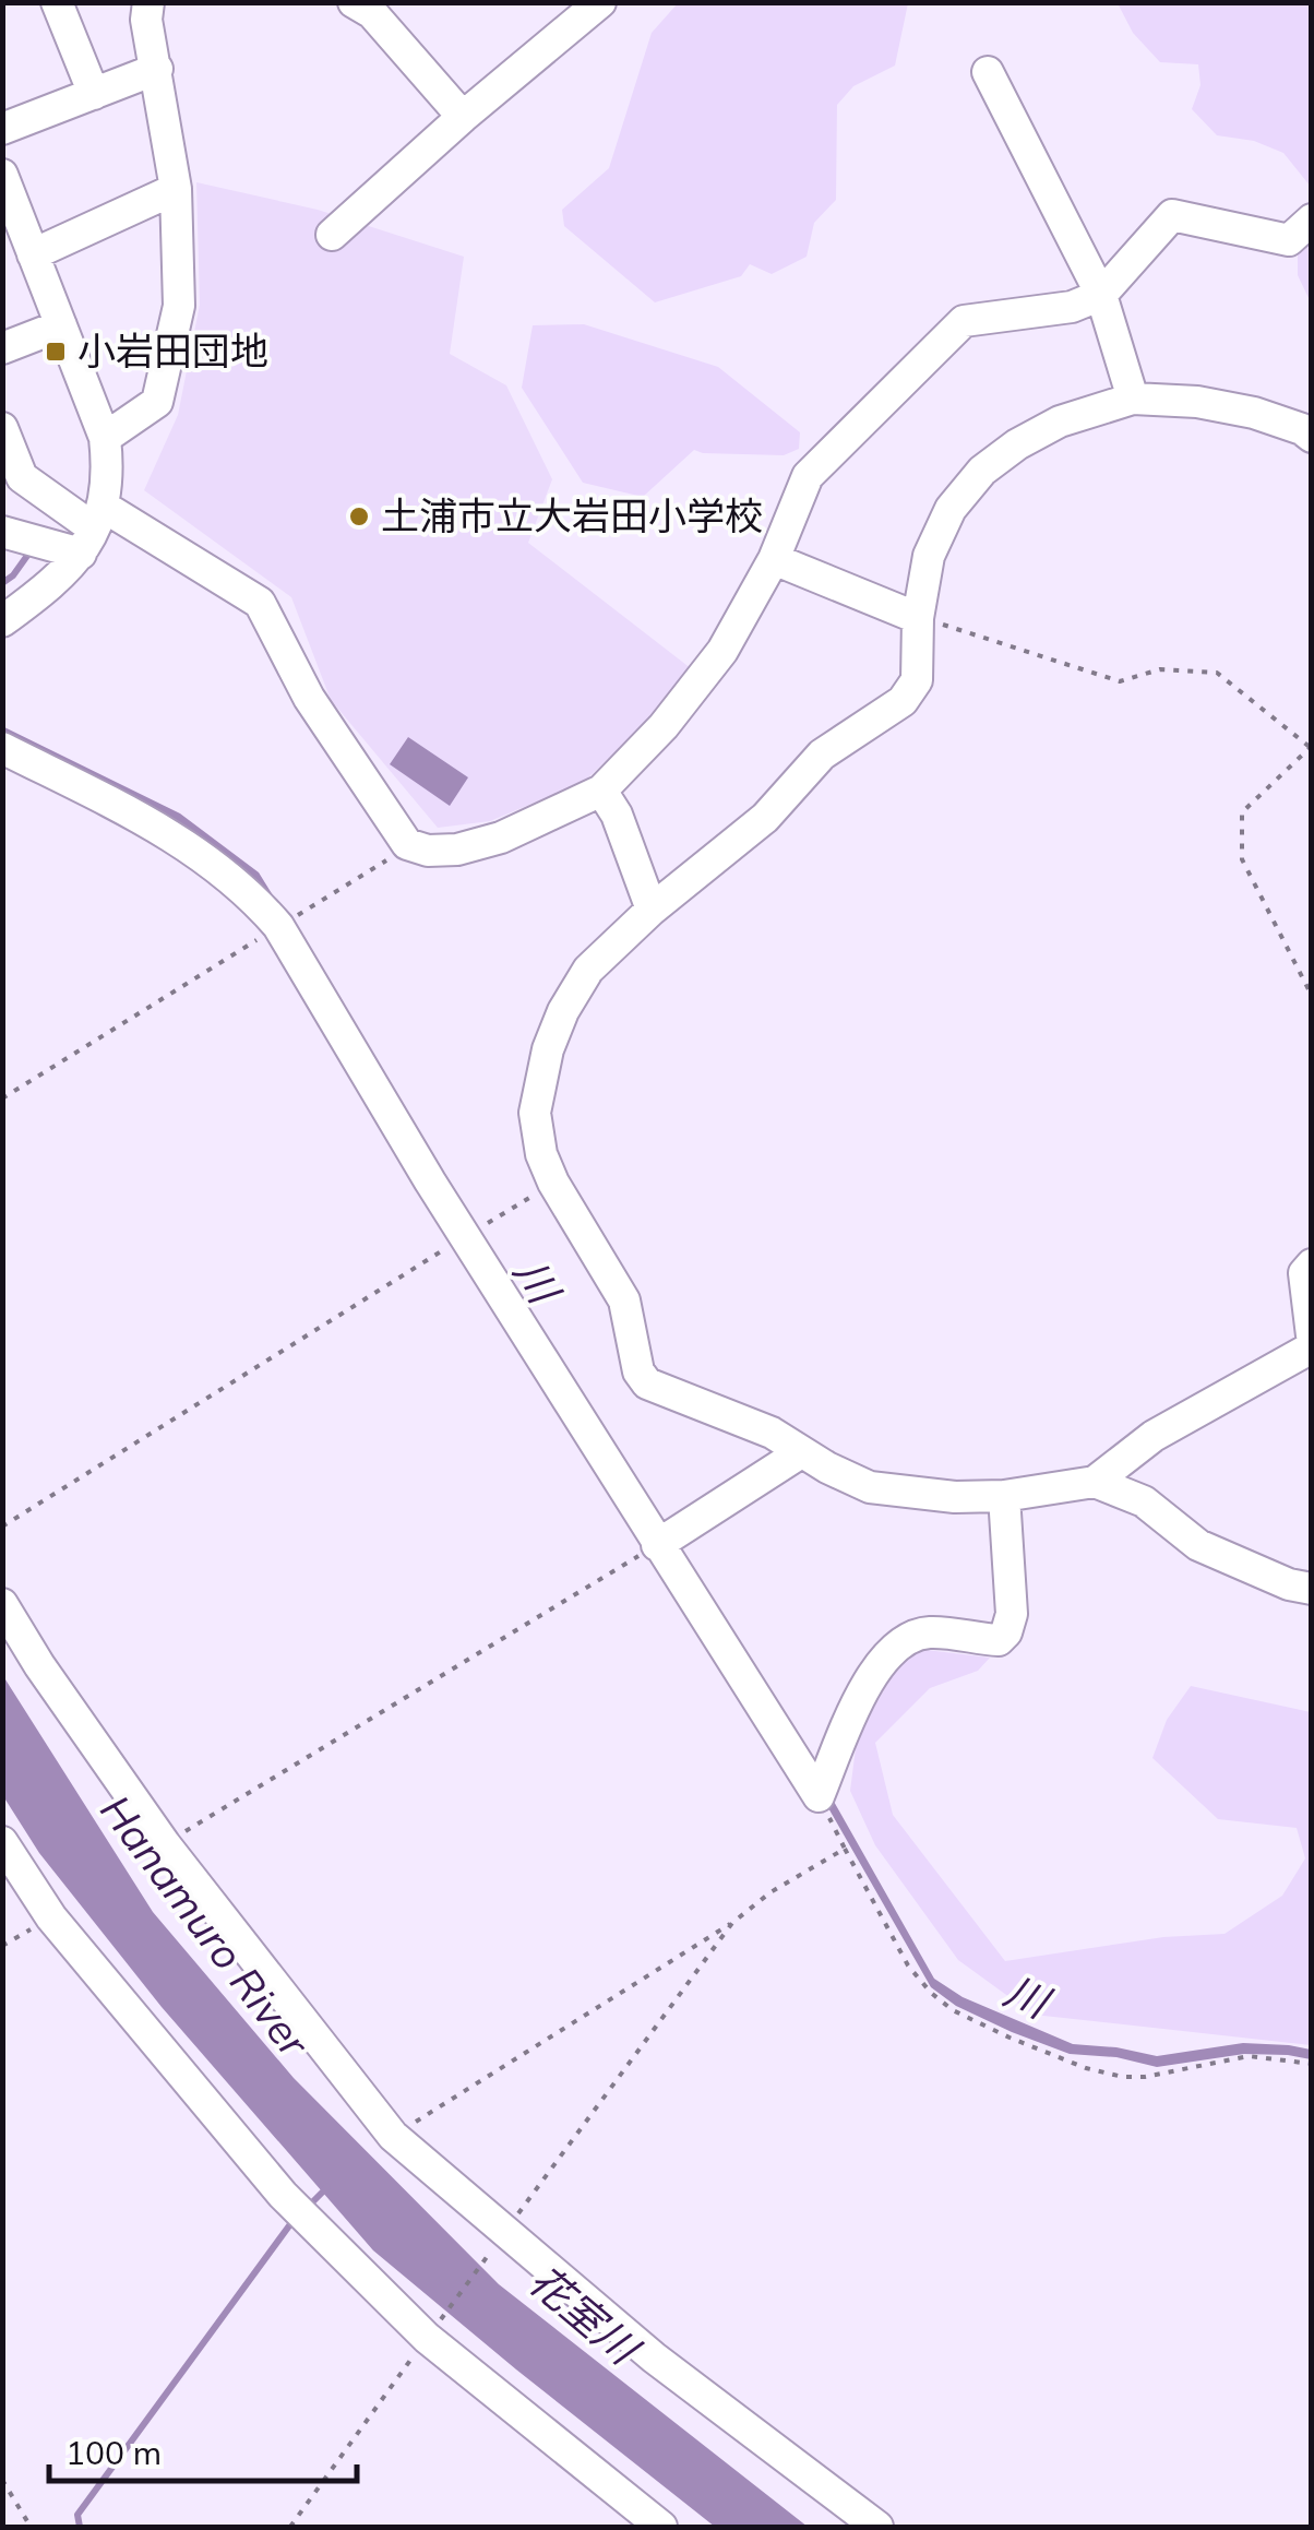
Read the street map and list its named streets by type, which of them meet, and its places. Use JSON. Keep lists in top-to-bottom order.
{
  "water": ["川", "Hanamuro River", "花室川"],
  "places": {
    "transit": ["小岩田団地"],
    "other": ["土浦市立大岩田小学校"]
  },
  "scale_bar": "100 m"
}
